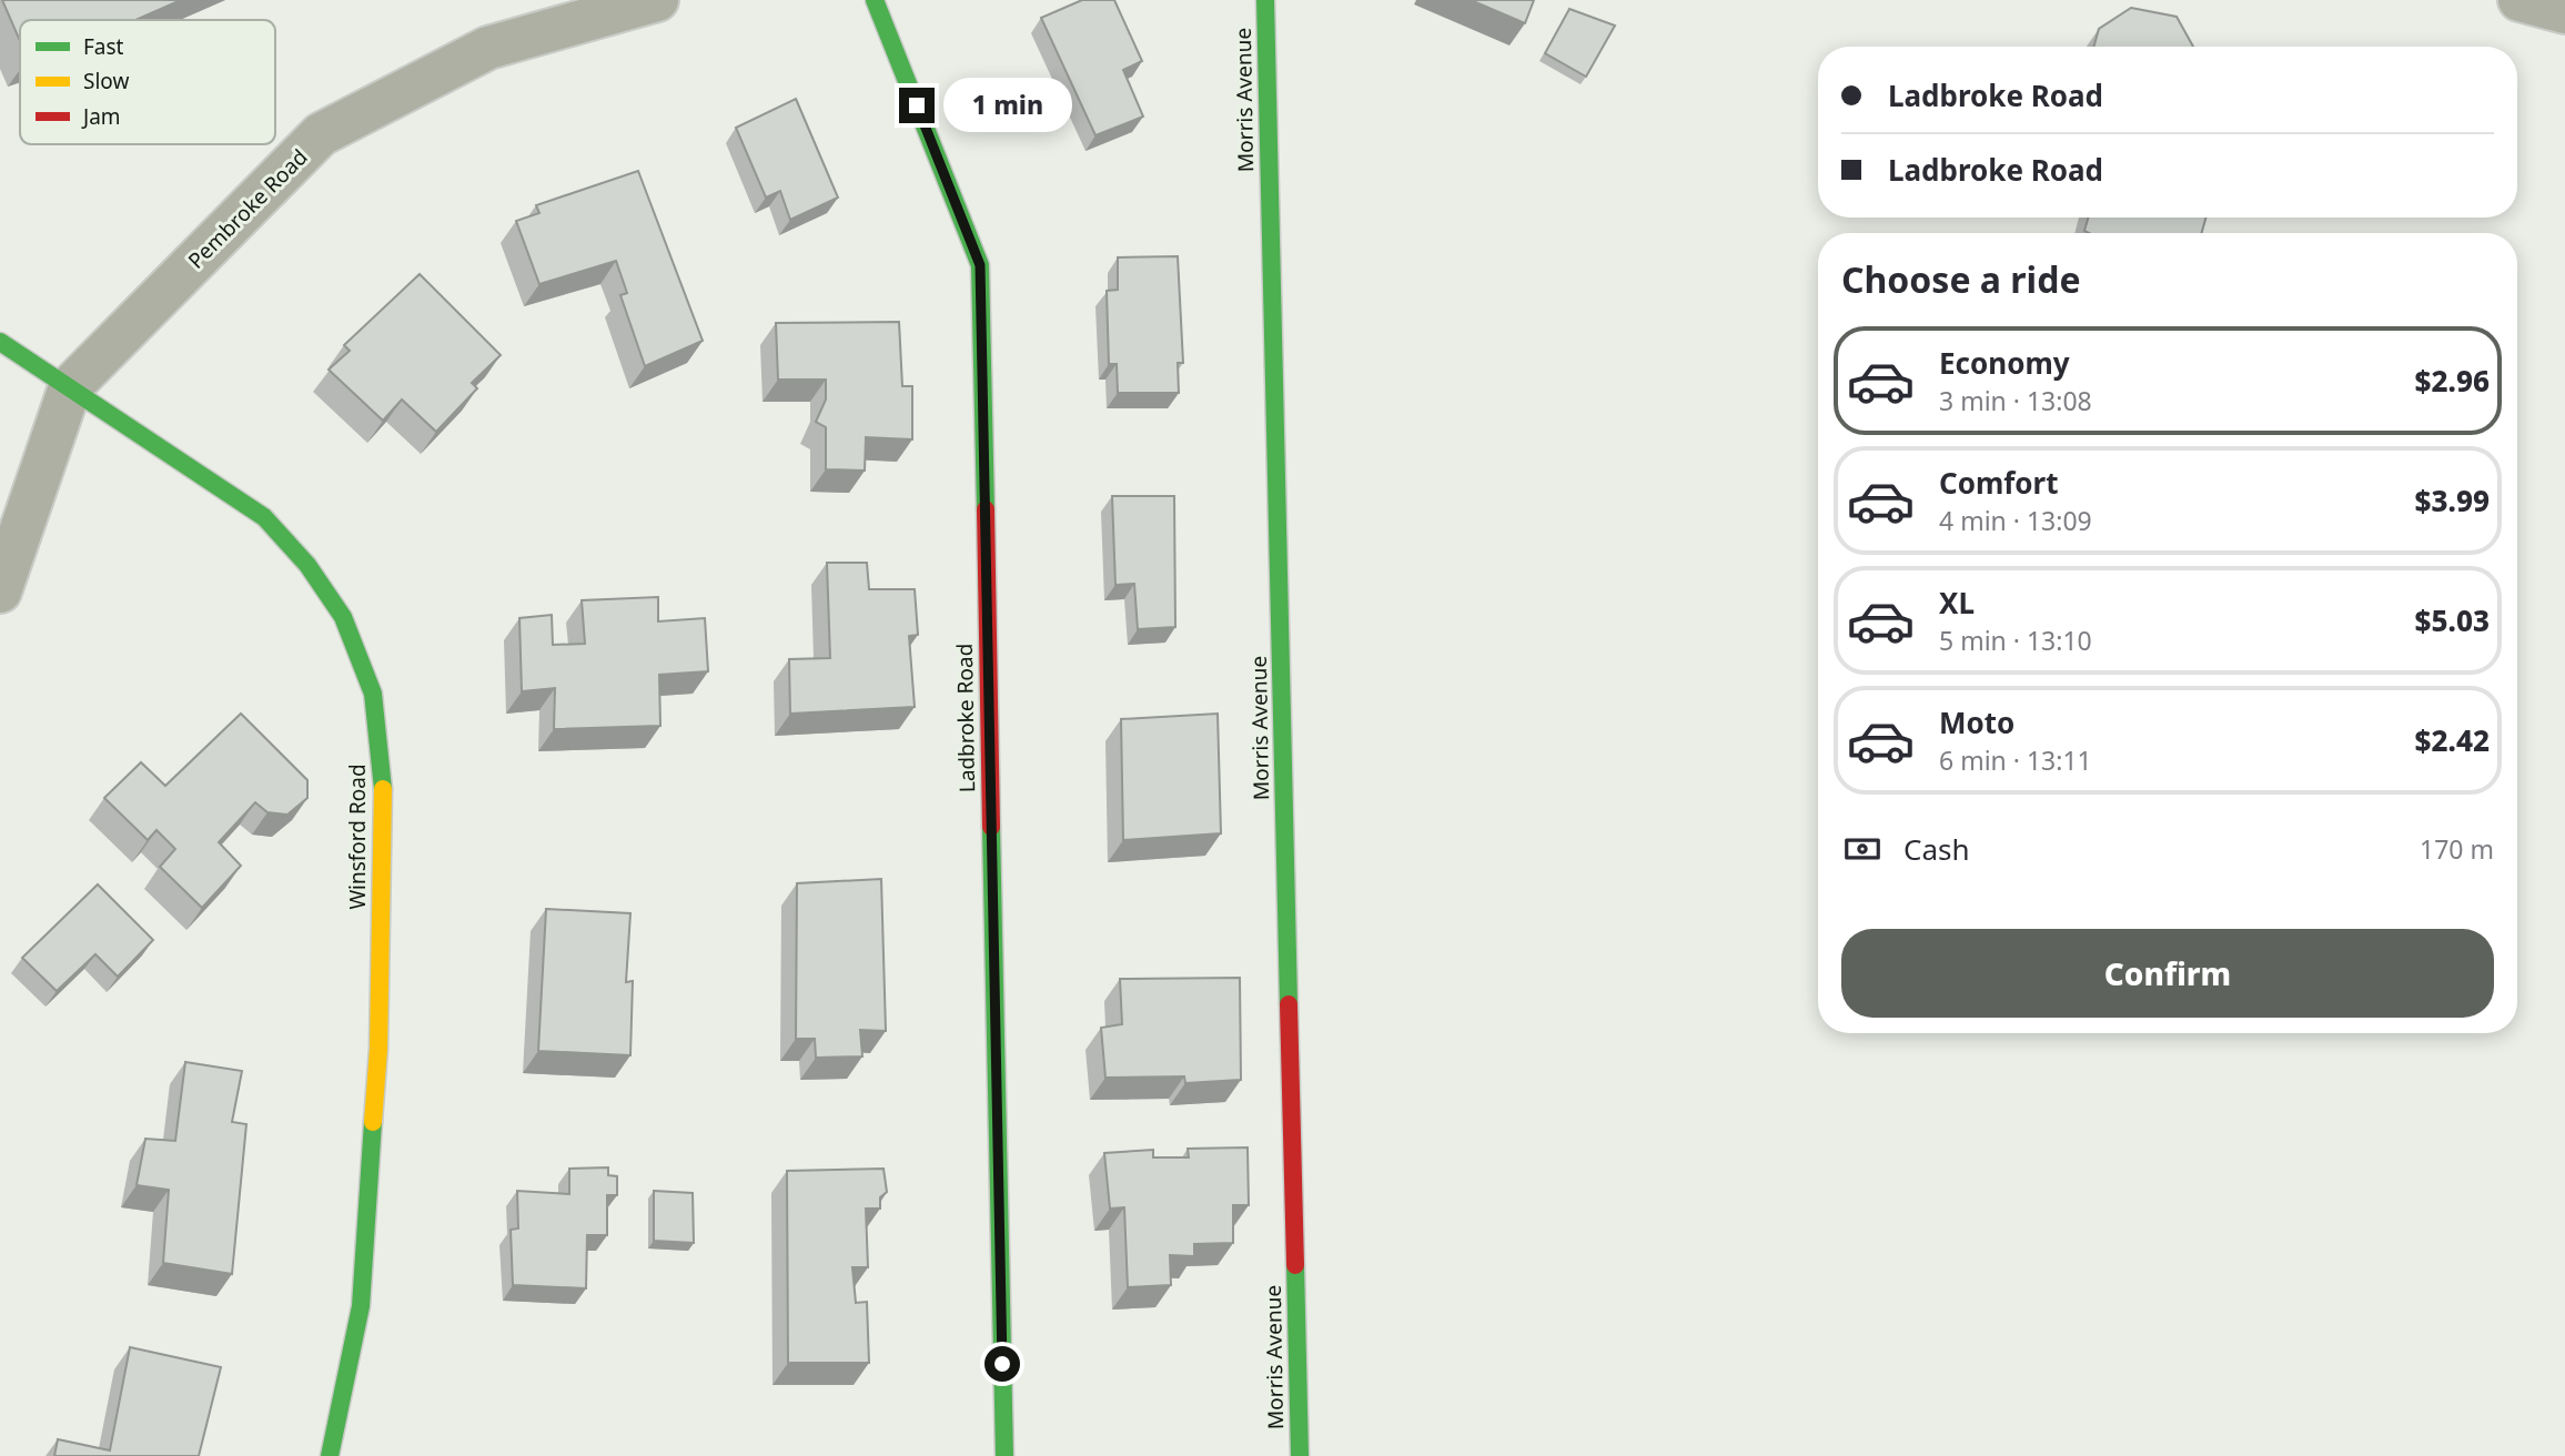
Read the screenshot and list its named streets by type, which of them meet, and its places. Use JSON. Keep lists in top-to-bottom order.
{
  "streets": {
    "street": [
      "Morris Avenue",
      "Pembroke Road",
      "Ladbroke Road",
      "Winsford Road"
    ]
  },
  "crossings": [
    ["Pembroke Road", "Winsford Road"]
  ],
  "legend": ["Fast", "Slow", "Jam"],
  "page": {
    "banner": ["Ladbroke Road", "Ladbroke Road"],
    "bubble": "1 min",
    "heading": "Choose a ride",
    "list": [
      {
        "name": "Economy",
        "note": "3 min · 13:08",
        "value": "$2.96"
      },
      {
        "name": "Comfort",
        "note": "4 min · 13:09",
        "value": "$3.99"
      },
      {
        "name": "XL",
        "note": "5 min · 13:10",
        "value": "$5.03"
      },
      {
        "name": "Moto",
        "note": "6 min · 13:11",
        "value": "$2.42"
      }
    ],
    "pay": ["Cash", "170 m"],
    "buttons": "Confirm"
  }
}
